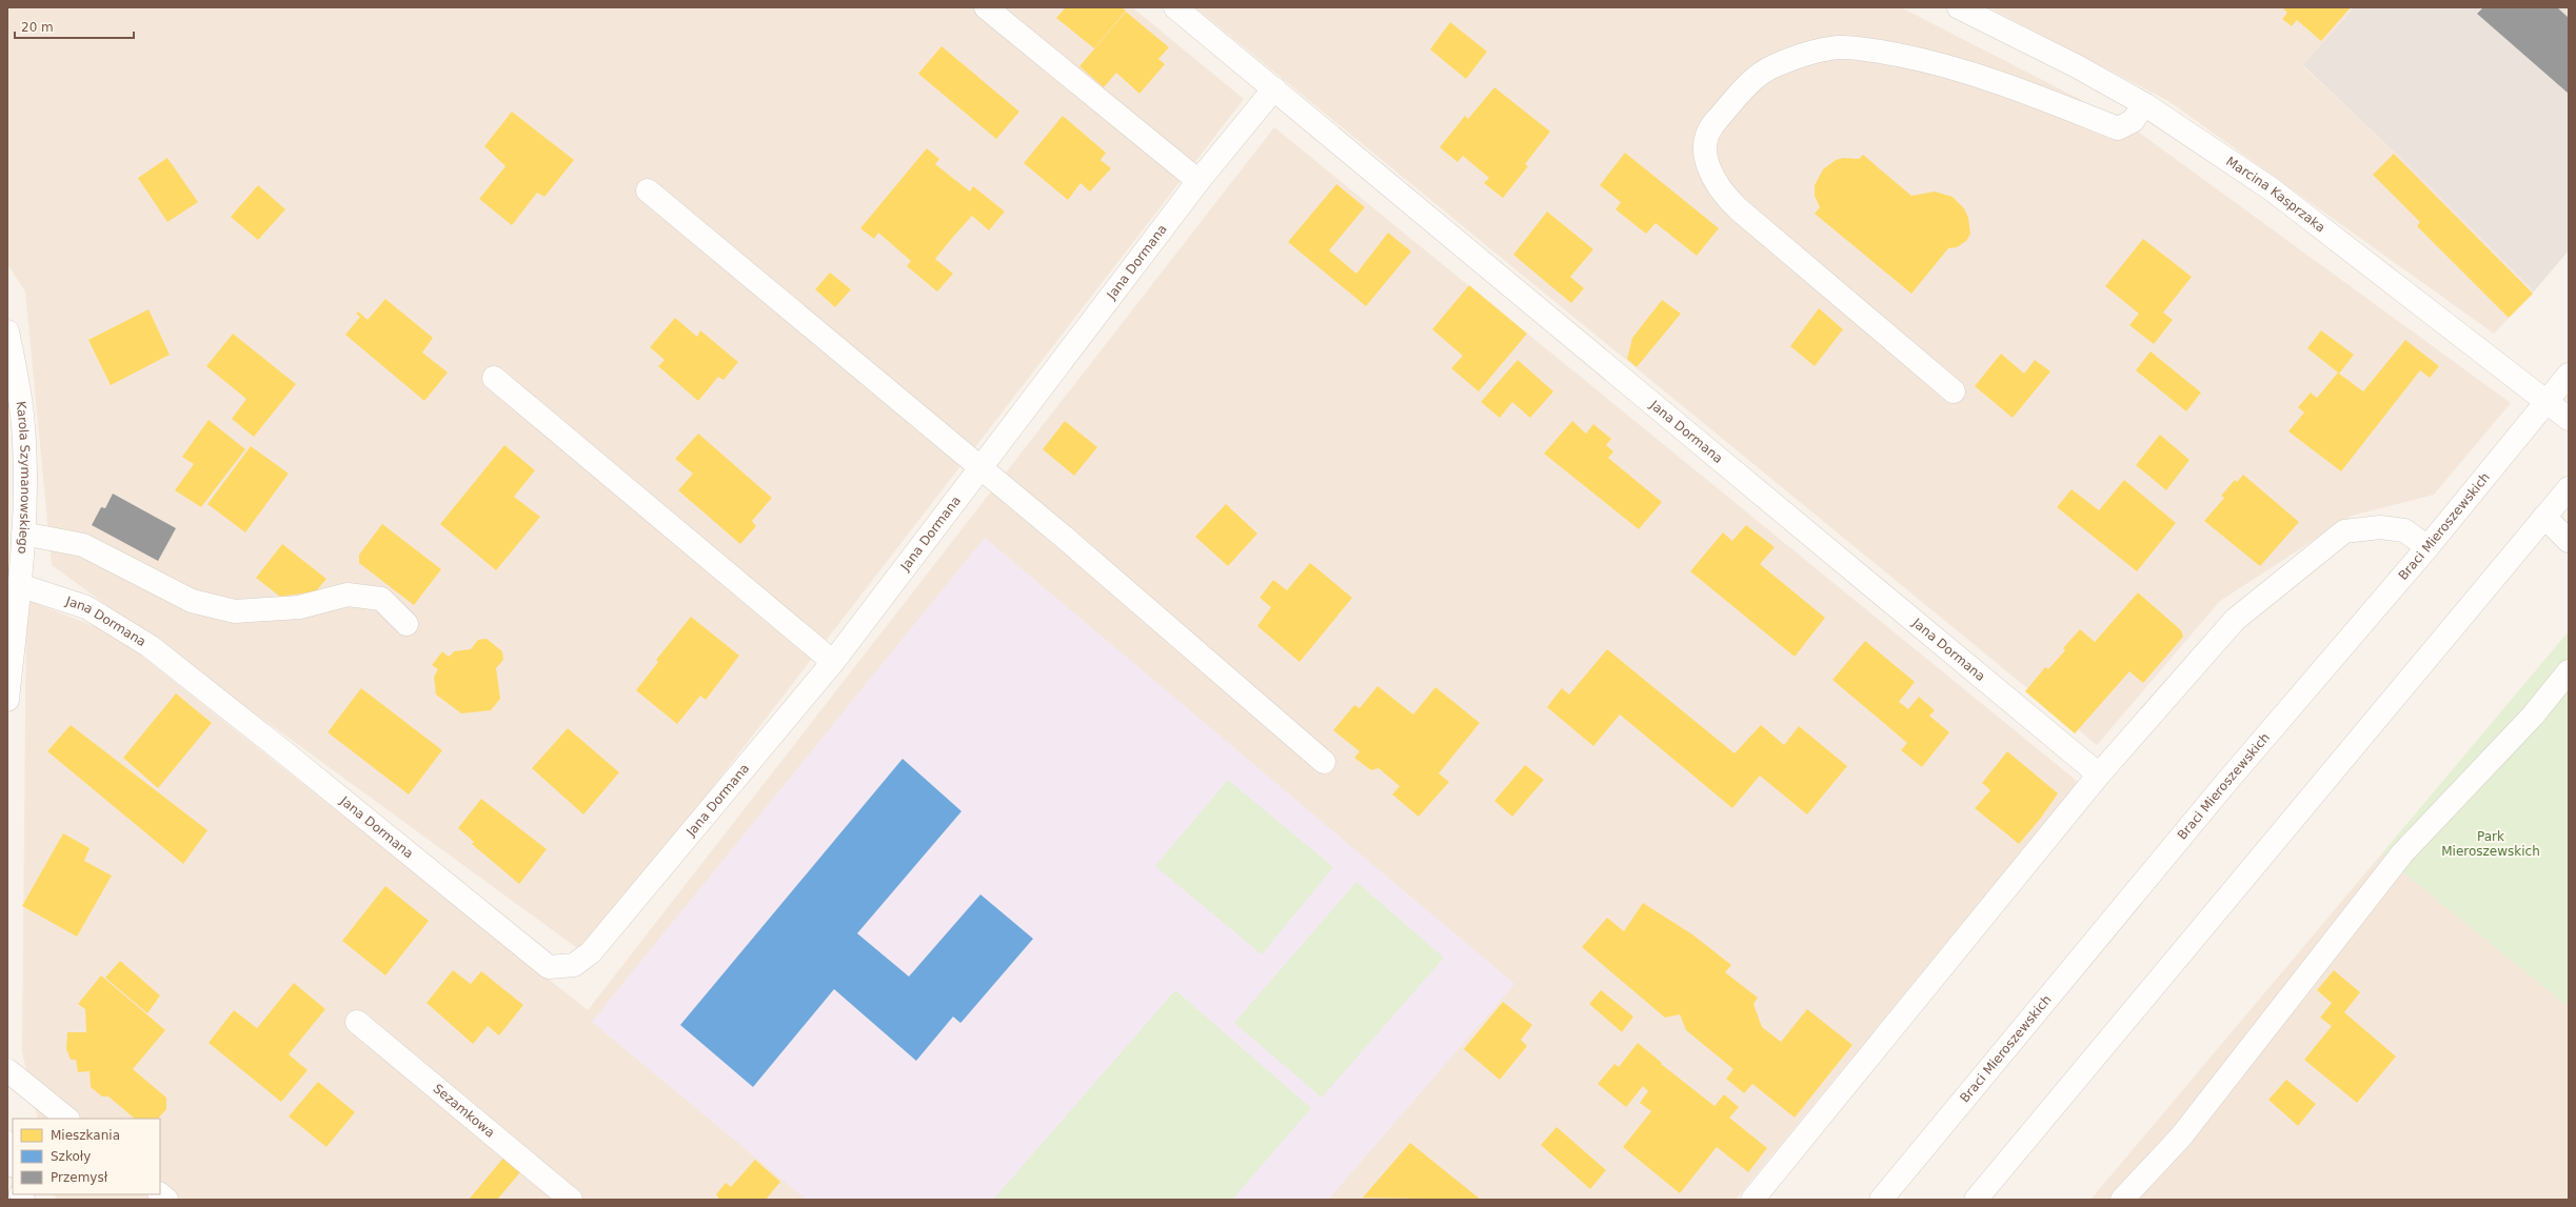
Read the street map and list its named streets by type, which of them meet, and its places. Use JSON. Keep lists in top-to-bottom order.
{
  "streets": {
    "street": [
      "Marcina Kasprzaka",
      "Jana Dormana",
      "Karola Szymanowskiego",
      "Braci Mieroszewskich",
      "Sezamkowa"
    ]
  },
  "crossings": [
    ["Marcina Kasprzaka", "Braci Mieroszewskich"],
    ["Jana Dormana", "Karola Szymanowskiego"]
  ],
  "parks": ["Park Mieroszewskich"],
  "legend": ["Mieszkania", "Szkoły", "Przemysł"],
  "scale_bar": "20 m"
}
